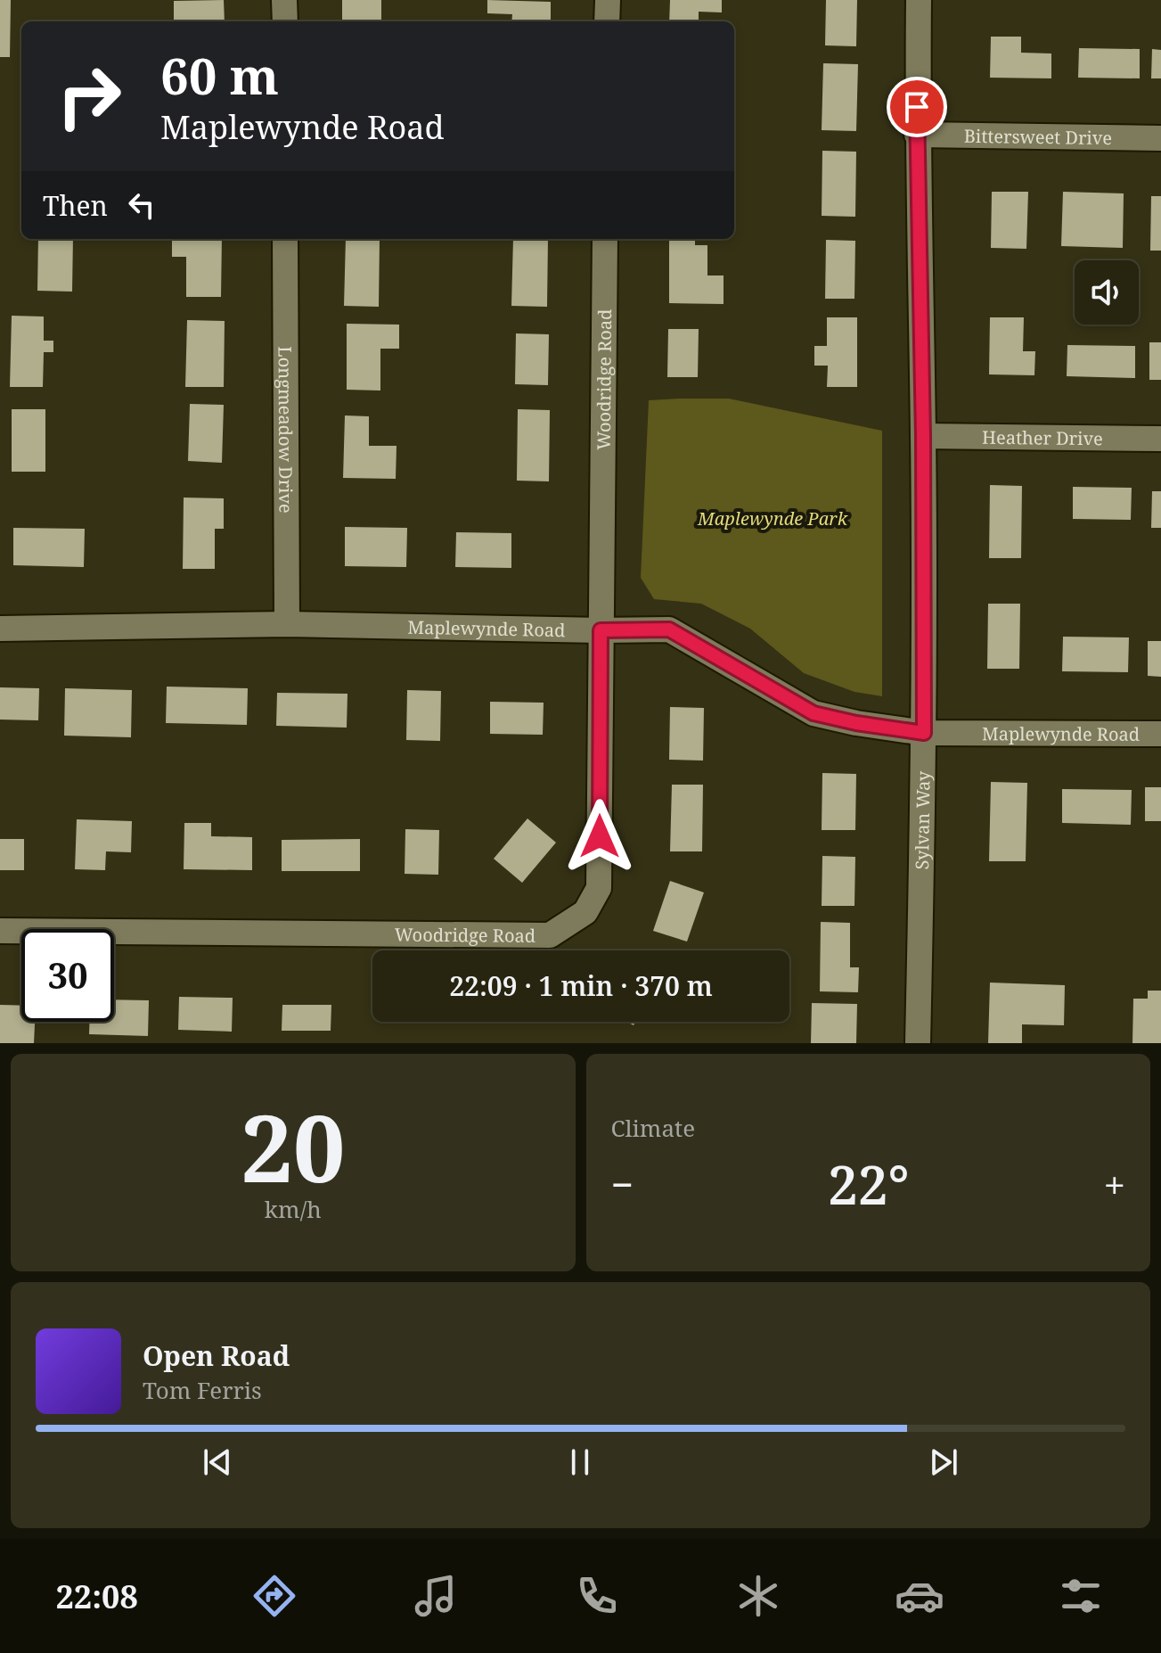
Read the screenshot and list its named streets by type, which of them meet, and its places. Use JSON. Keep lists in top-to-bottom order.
{
  "streets": {
    "street": [
      "Bittersweet Drive",
      "Woodridge Road",
      "Longmeadow Drive",
      "Heather Drive",
      "Maplewynde Road",
      "Sylvan Way"
    ]
  },
  "crossings": [
    ["Bittersweet Drive", "Sylvan Way"],
    ["Woodridge Road", "Maplewynde Road"],
    ["Longmeadow Drive", "Maplewynde Road"],
    ["Heather Drive", "Sylvan Way"],
    ["Maplewynde Road", "Sylvan Way"]
  ],
  "parks": ["Maplewynde Park"],
  "page": {
    "turn": ["60 m", "Maplewynde Road"],
    "then": "Then",
    "limit": "30",
    "trip": "22:09 · 1 min · 370 m",
    "tile": [
      ["20", "km/h"],
      "Climate"
    ],
    "heat": ["−", "22°", "+"],
    "song": ["Open Road", "Tom Ferris"],
    "tabs": "22:08"
  }
}
